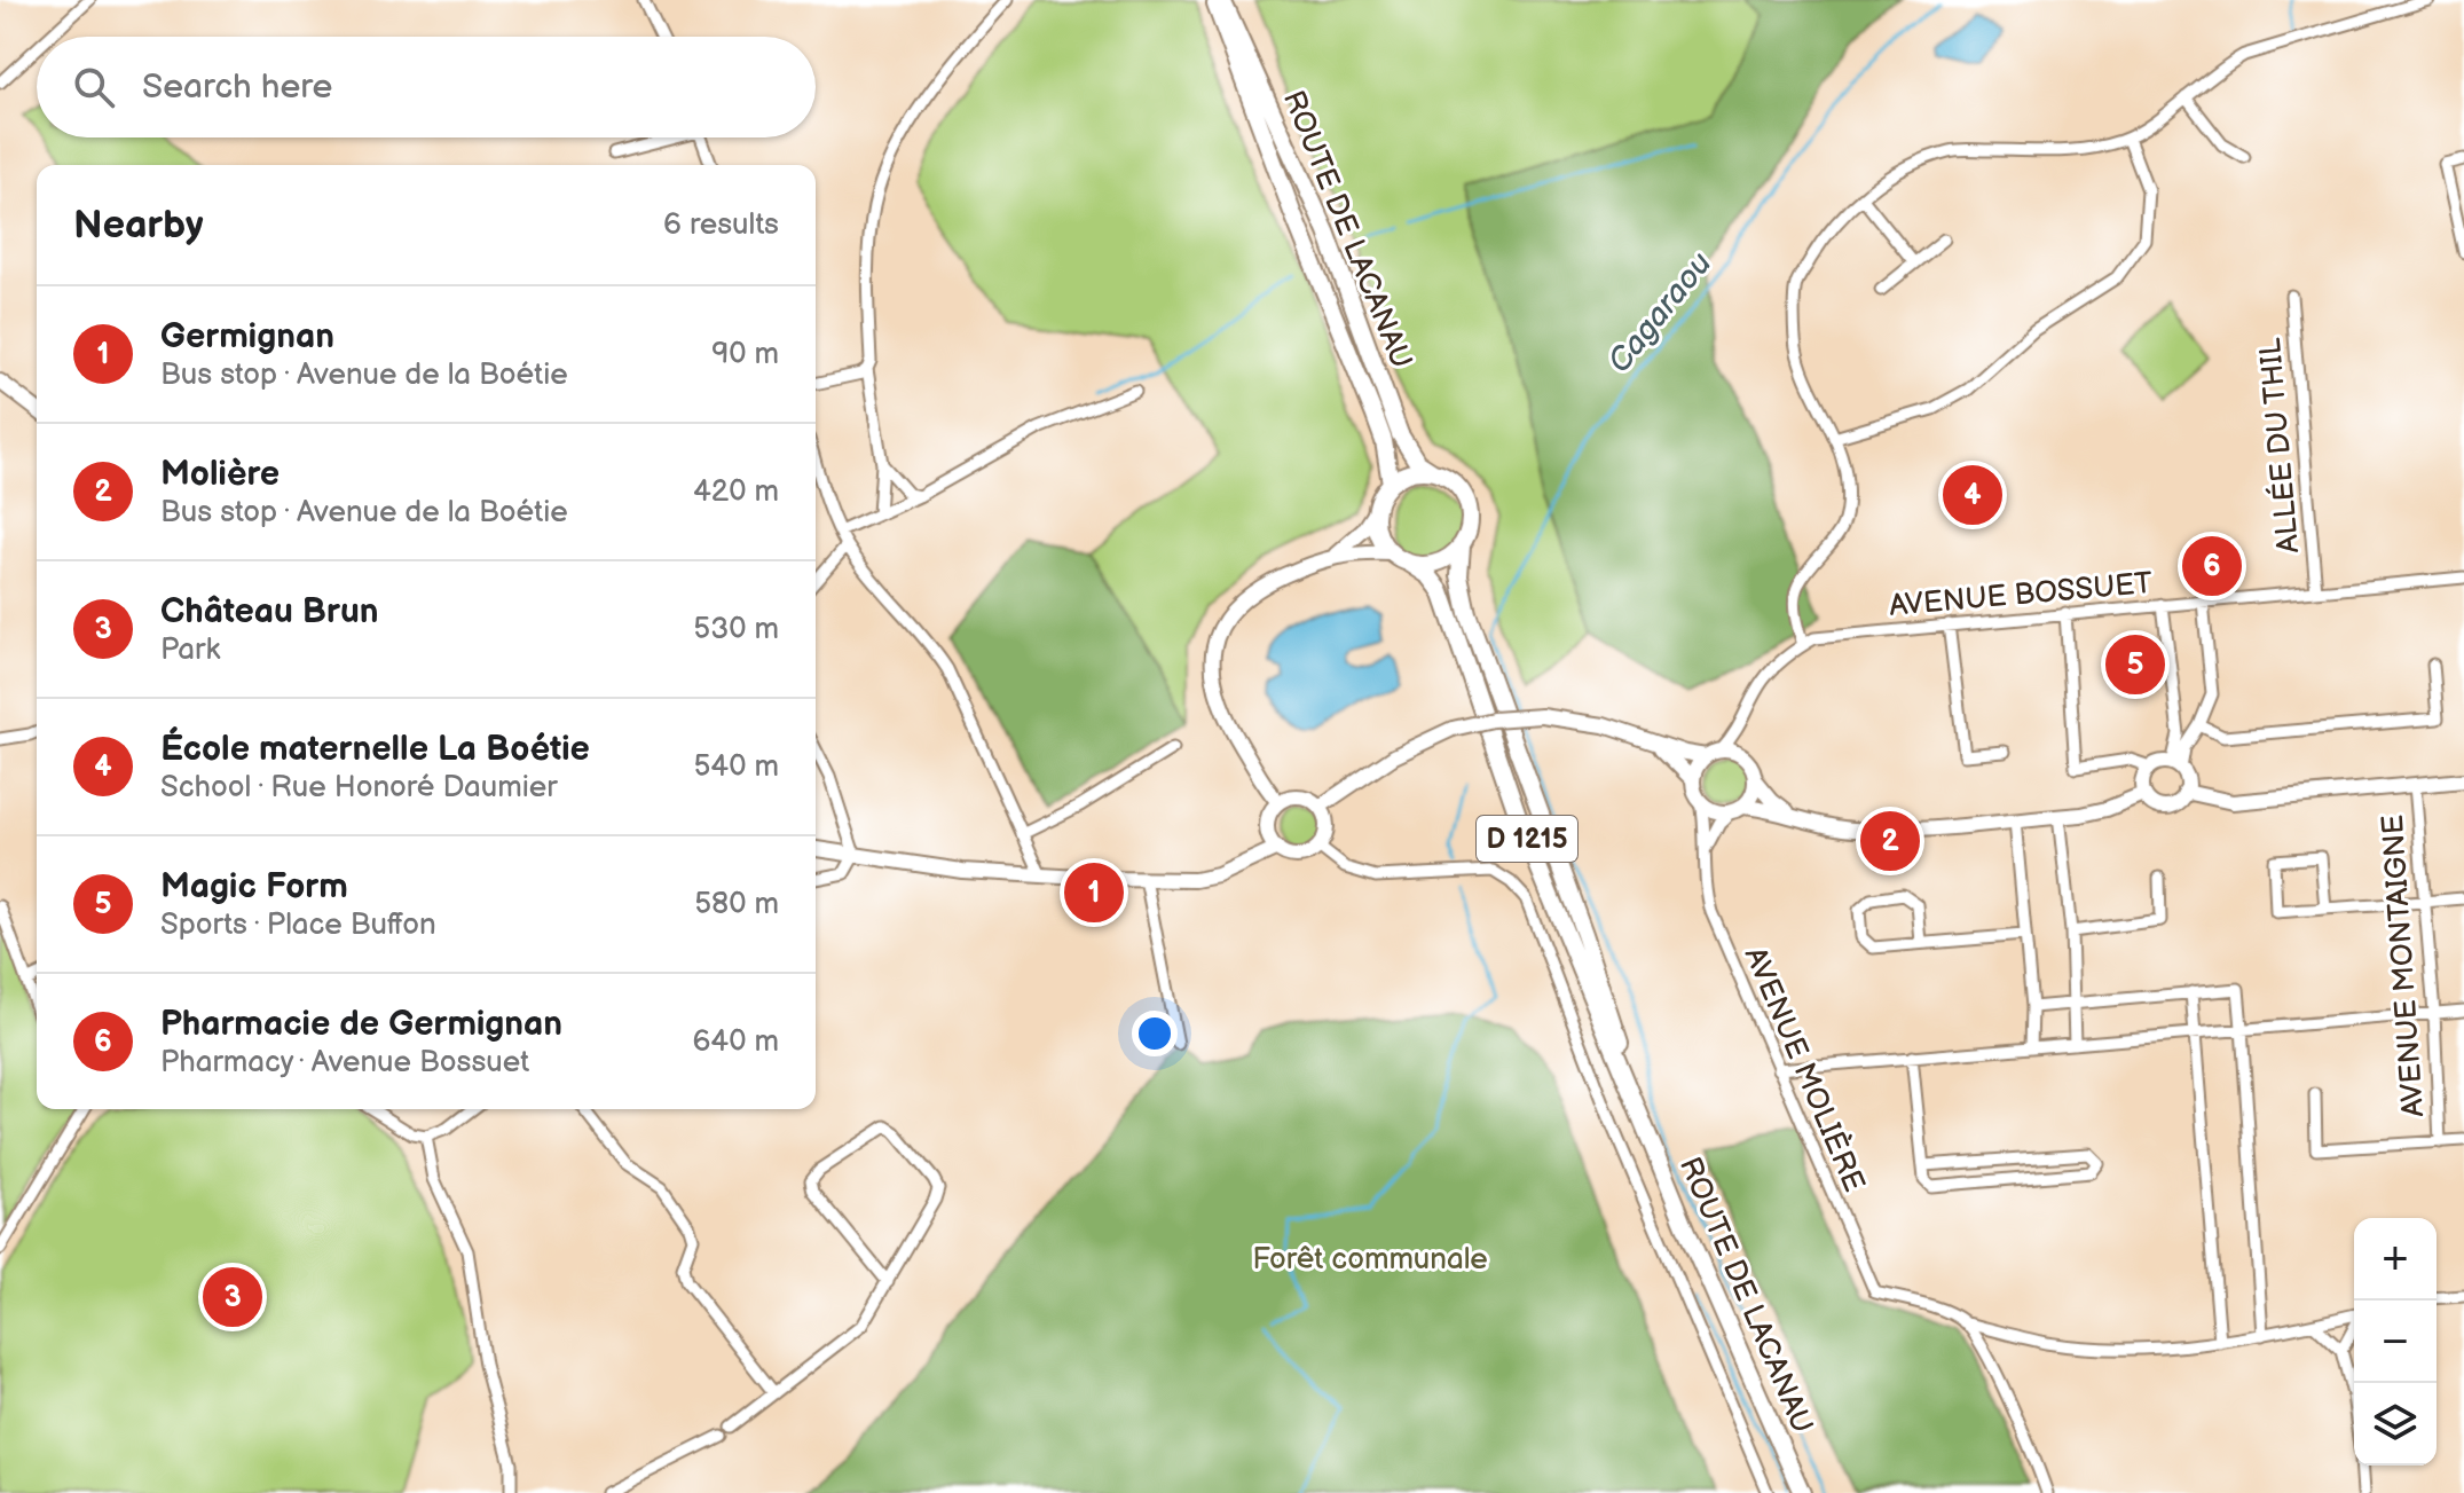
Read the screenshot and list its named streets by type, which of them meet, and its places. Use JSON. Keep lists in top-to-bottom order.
{
  "streets": {
    "main road": ["ROUTE DE LACANAU", "D 1215"],
    "street": [
      "ALLÉE DU THIL",
      "AVENUE BOSSUET",
      "AVENUE MONTAIGNE",
      "AVENUE MOLIÈRE"
    ]
  },
  "crossings": [
    ["ALLÉE DU THIL", "AVENUE BOSSUET"]
  ],
  "water": ["Cagaraou"],
  "parks": ["Forêt communale"],
  "page": {
    "search": "Search here",
    "heading": ["Nearby", "6 results"],
    "list": [
      {
        "mark": "1",
        "name": "Germignan",
        "note": "Bus stop · Avenue de la Boétie",
        "value": "90 m"
      },
      {
        "mark": "2",
        "name": "Molière",
        "note": "Bus stop · Avenue de la Boétie",
        "value": "420 m"
      },
      {
        "mark": "3",
        "name": "Château Brun",
        "note": "Park",
        "value": "530 m"
      },
      {
        "mark": "4",
        "name": "École maternelle La Boétie",
        "note": "School · Rue Honoré Daumier",
        "value": "540 m"
      },
      {
        "mark": "5",
        "name": "Magic Form",
        "note": "Sports · Place Buffon",
        "value": "580 m"
      },
      {
        "mark": "6",
        "name": "Pharmacie de Germignan",
        "note": "Pharmacy · Avenue Bossuet",
        "value": "640 m"
      }
    ],
    "pins": [
      "4",
      "6",
      "5",
      "2",
      "1",
      "3"
    ],
    "map_buttons": ["+", "−"]
  }
}
